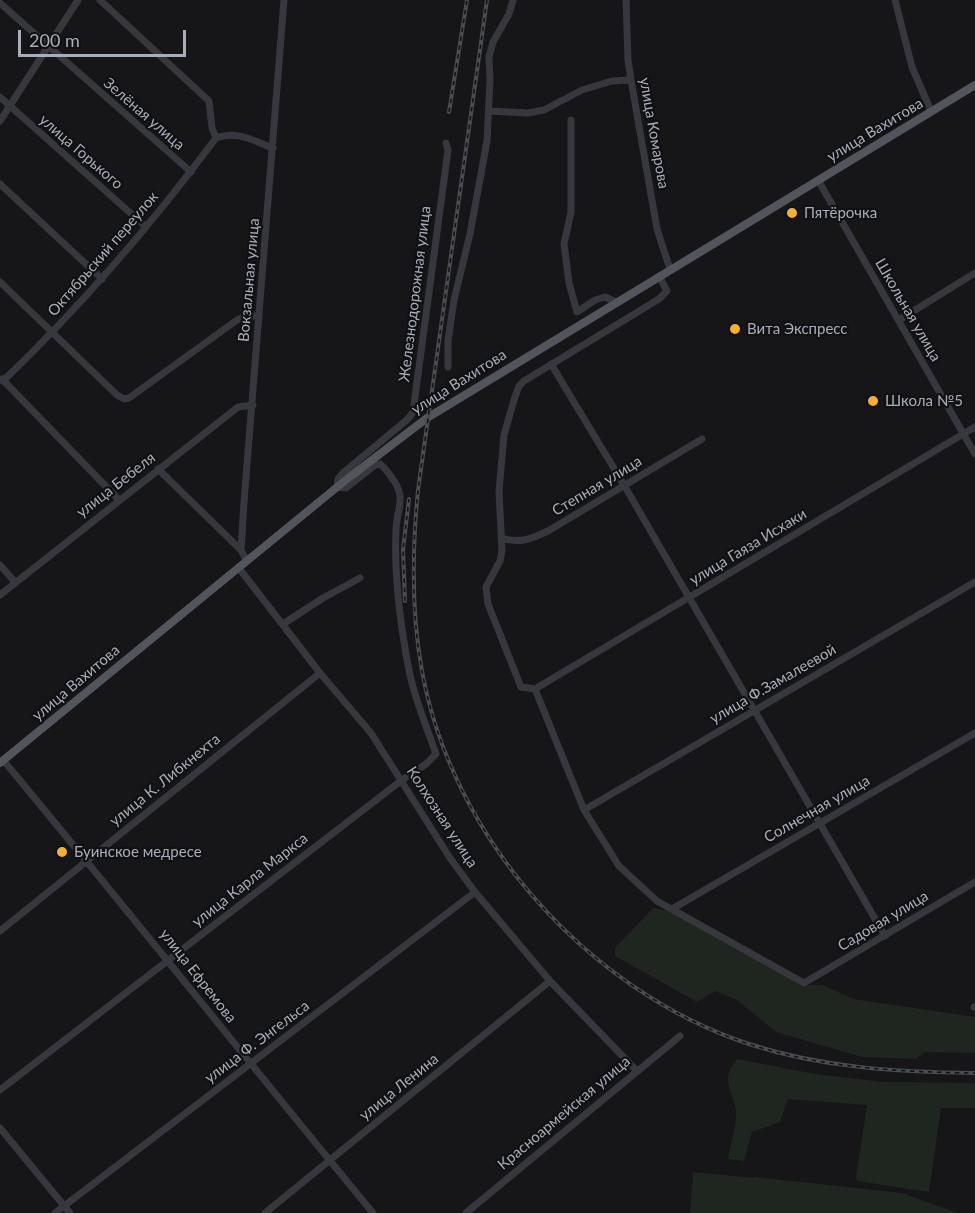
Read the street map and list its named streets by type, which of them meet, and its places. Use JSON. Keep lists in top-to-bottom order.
{
  "streets": {
    "main road": ["улица Вахитова"],
    "street": [
      "Зелёная улица",
      "улица Комарова",
      "улица Горького",
      "Октябрьский переулок",
      "Вокзальная улица",
      "Железнодорожная улица",
      "Школьная улица",
      "улица Бебеля",
      "Степная улица",
      "улица Гаяза Исхаки",
      "улица Ф.Замалеевой",
      "улица К. Либкнехта",
      "Солнечная улица",
      "Колхозная улица",
      "улица Карла Маркса",
      "Садовая улица",
      "улица Ефремова",
      "улица Ф. Энгельса",
      "улица Ленина",
      "Красноармейская улица"
    ]
  },
  "crossings": [
    ["Зелёная улица", "Октябрьский переулок"],
    ["улица Вахитова", "улица Комарова"],
    ["улица Вахитова", "Железнодорожная улица"],
    ["улица Вахитова", "Школьная улица"],
    ["улица Вахитова", "Колхозная улица"],
    ["улица Вахитова", "улица Карла Маркса"],
    ["улица Вахитова", "улица Ефремова"],
    ["улица Горького", "Октябрьский переулок"],
    ["Вокзальная улица", "улица Бебеля"],
    ["Железнодорожная улица", "улица Карла Маркса"],
    ["Школьная улица", "улица Гаяза Исхаки"],
    ["улица К. Либкнехта", "Колхозная улица"],
    ["улица К. Либкнехта", "улица Ефремова"],
    ["Солнечная улица", "Садовая улица"],
    ["Колхозная улица", "улица Карла Маркса"],
    ["Колхозная улица", "улица Ф. Энгельса"],
    ["Колхозная улица", "улица Ленина"],
    ["Колхозная улица", "Красноармейская улица"],
    ["улица Карла Маркса", "улица Ефремова"],
    ["улица Ефремова", "улица Ф. Энгельса"],
    ["улица Ефремова", "улица Ленина"]
  ],
  "places": [
    "Пятёрочка",
    "Вита Экспресс",
    "Школа №5",
    "Буинское медресе"
  ],
  "scale_bar": "200 m"
}
